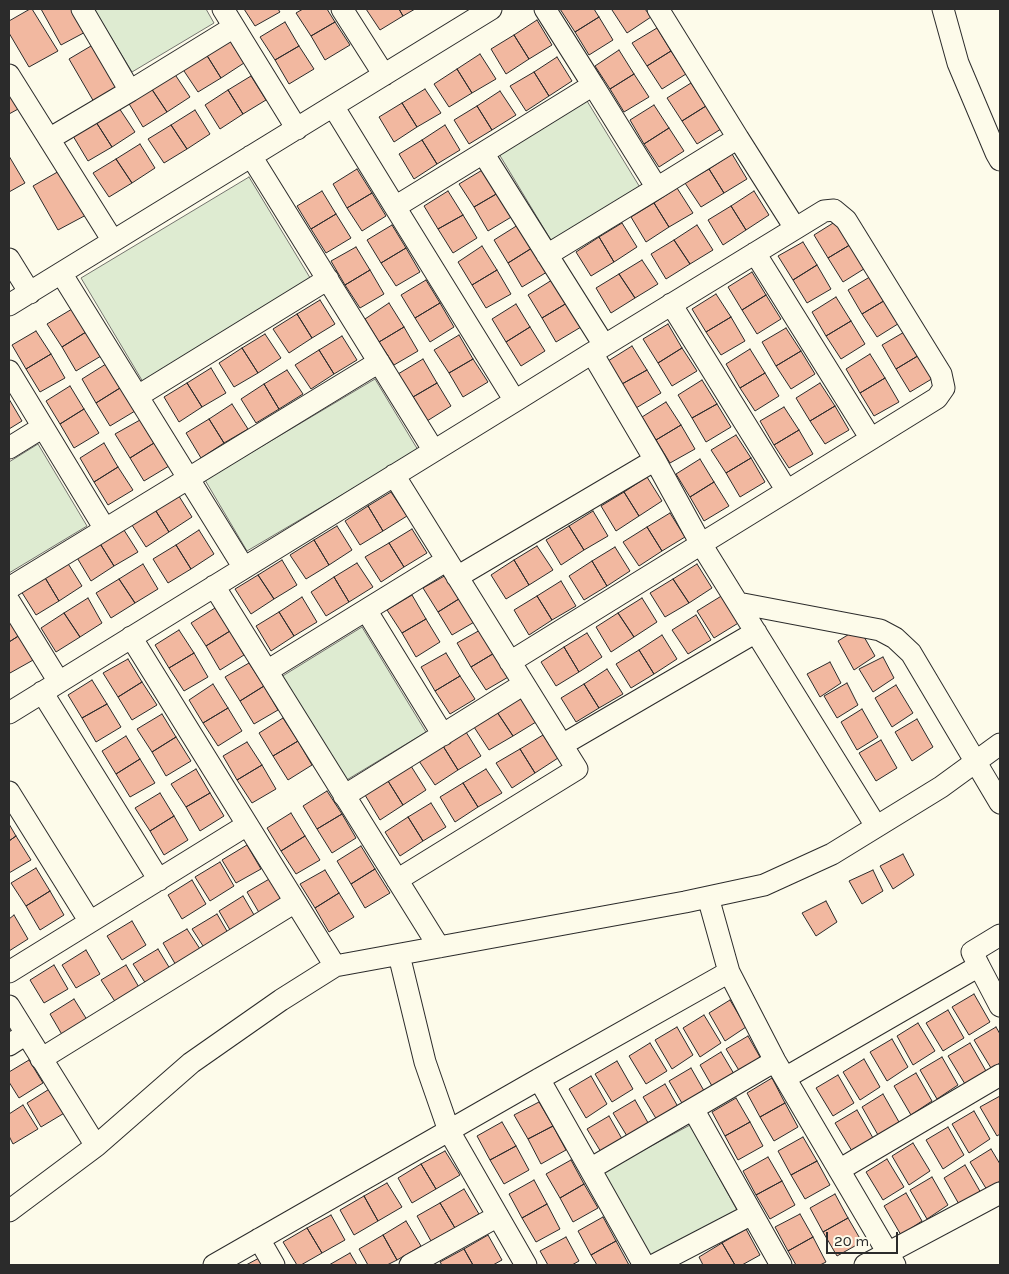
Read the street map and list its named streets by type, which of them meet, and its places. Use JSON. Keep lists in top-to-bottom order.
{
  "scale_bar": "20 m"
}
